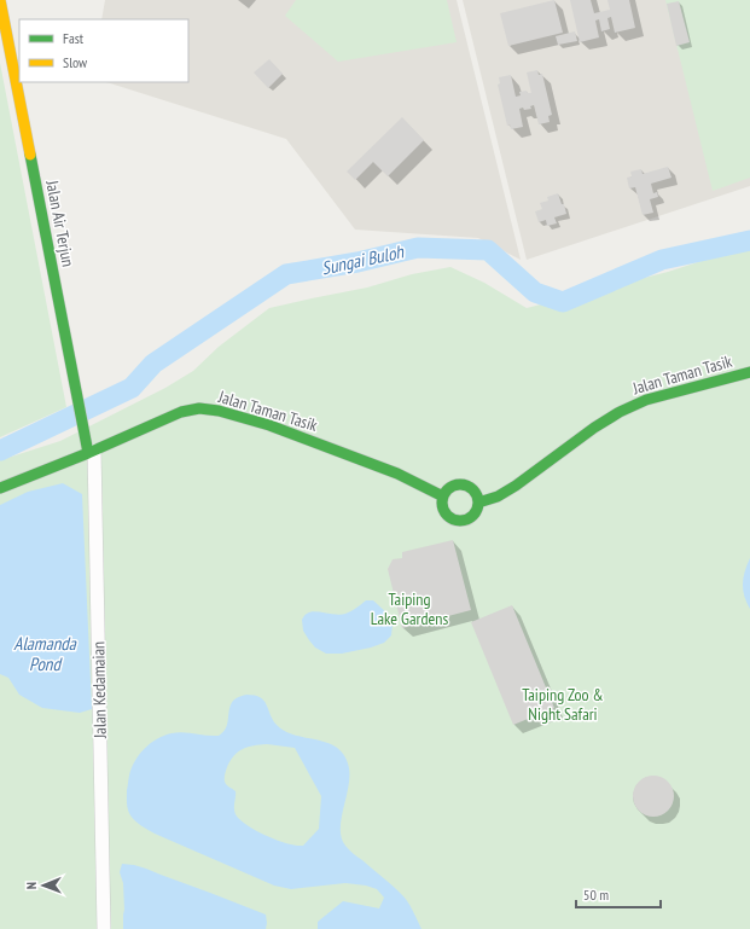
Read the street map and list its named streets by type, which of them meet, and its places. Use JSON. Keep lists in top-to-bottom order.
{
  "streets": {
    "street": ["Jalan Air Terjun", "Jalan Taman Tasik", "Jalan Kedamaian"]
  },
  "crossings": [
    ["Jalan Air Terjun", "Jalan Taman Tasik"],
    ["Jalan Air Terjun", "Jalan Kedamaian"],
    ["Jalan Taman Tasik", "Jalan Kedamaian"]
  ],
  "water": ["Sungai Buloh", "Alamanda Pond"],
  "parks": ["Taiping Lake Gardens", "Taiping Zoo & Night Safari"],
  "legend": ["Fast", "Slow"],
  "scale_bar": "50 m",
  "north": "left"
}
